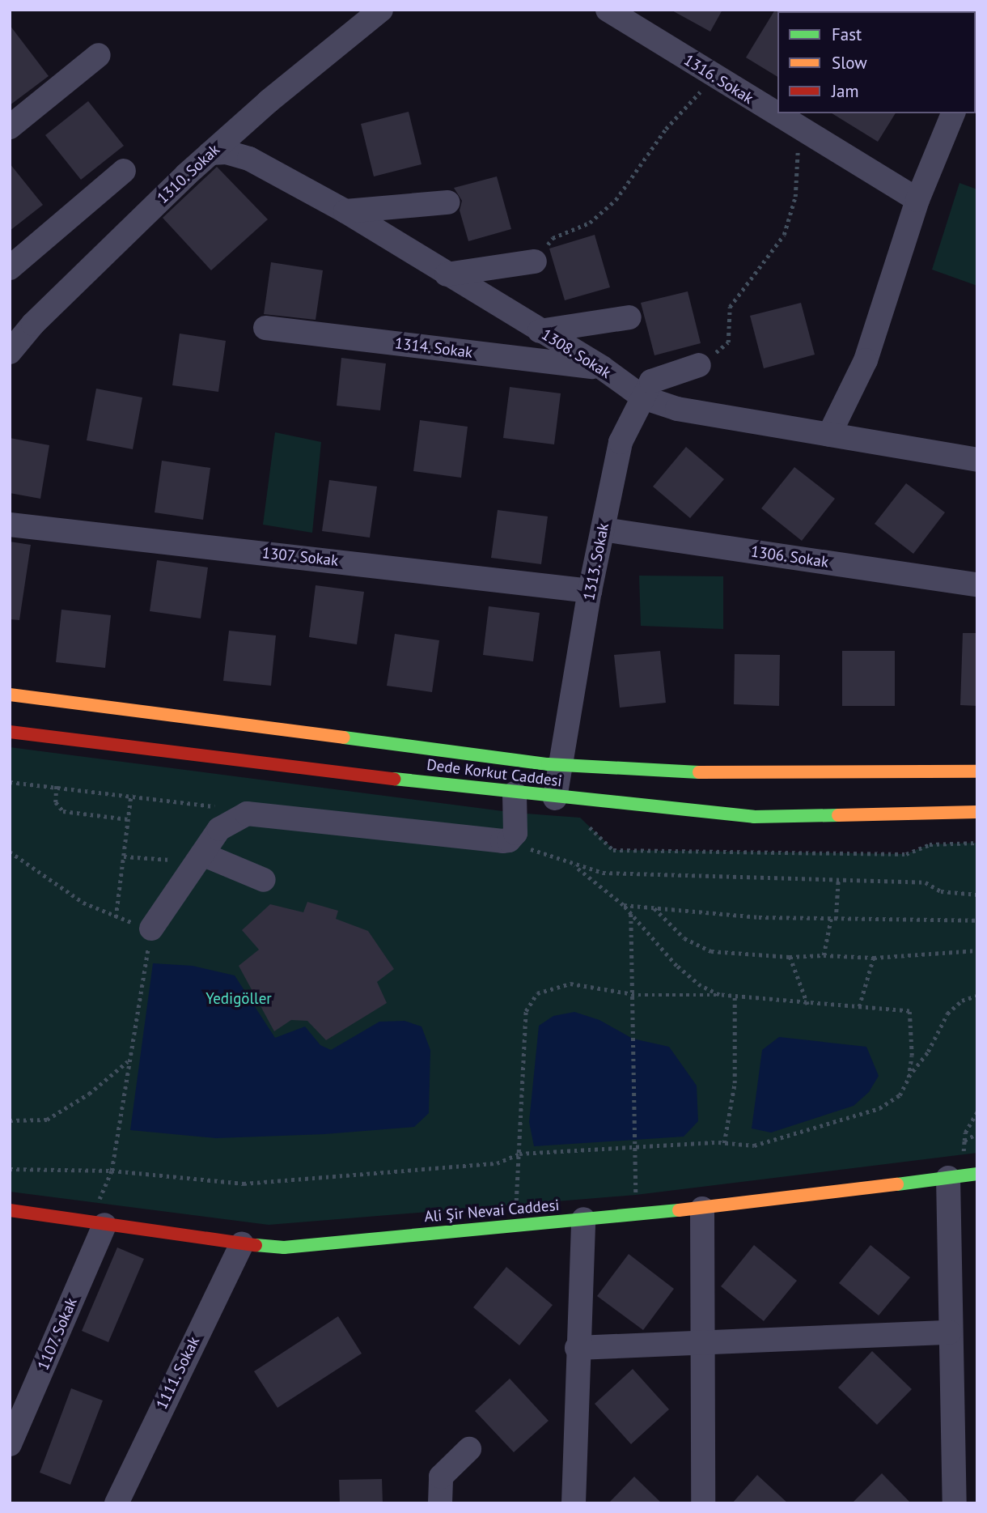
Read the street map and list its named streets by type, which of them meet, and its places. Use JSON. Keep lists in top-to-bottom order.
{
  "streets": {
    "main road": ["Dede Korkut Caddesi", "Ali Şir Nevai Caddesi"],
    "street": [
      "1316. Sokak",
      "1310. Sokak",
      "1314. Sokak",
      "1308. Sokak",
      "1307. Sokak",
      "1306. Sokak",
      "1313. Sokak",
      "1107. Sokak",
      "1111. Sokak"
    ]
  },
  "crossings": [
    ["1310. Sokak", "1308. Sokak"],
    ["1314. Sokak", "1308. Sokak"],
    ["1308. Sokak", "1313. Sokak"],
    ["1307. Sokak", "1313. Sokak"],
    ["1306. Sokak", "1313. Sokak"],
    ["1313. Sokak", "Dede Korkut Caddesi"],
    ["Ali Şir Nevai Caddesi", "1107. Sokak"],
    ["Ali Şir Nevai Caddesi", "1111. Sokak"]
  ],
  "parks": ["Yedigöller"],
  "legend": ["Fast", "Slow", "Jam"]
}
